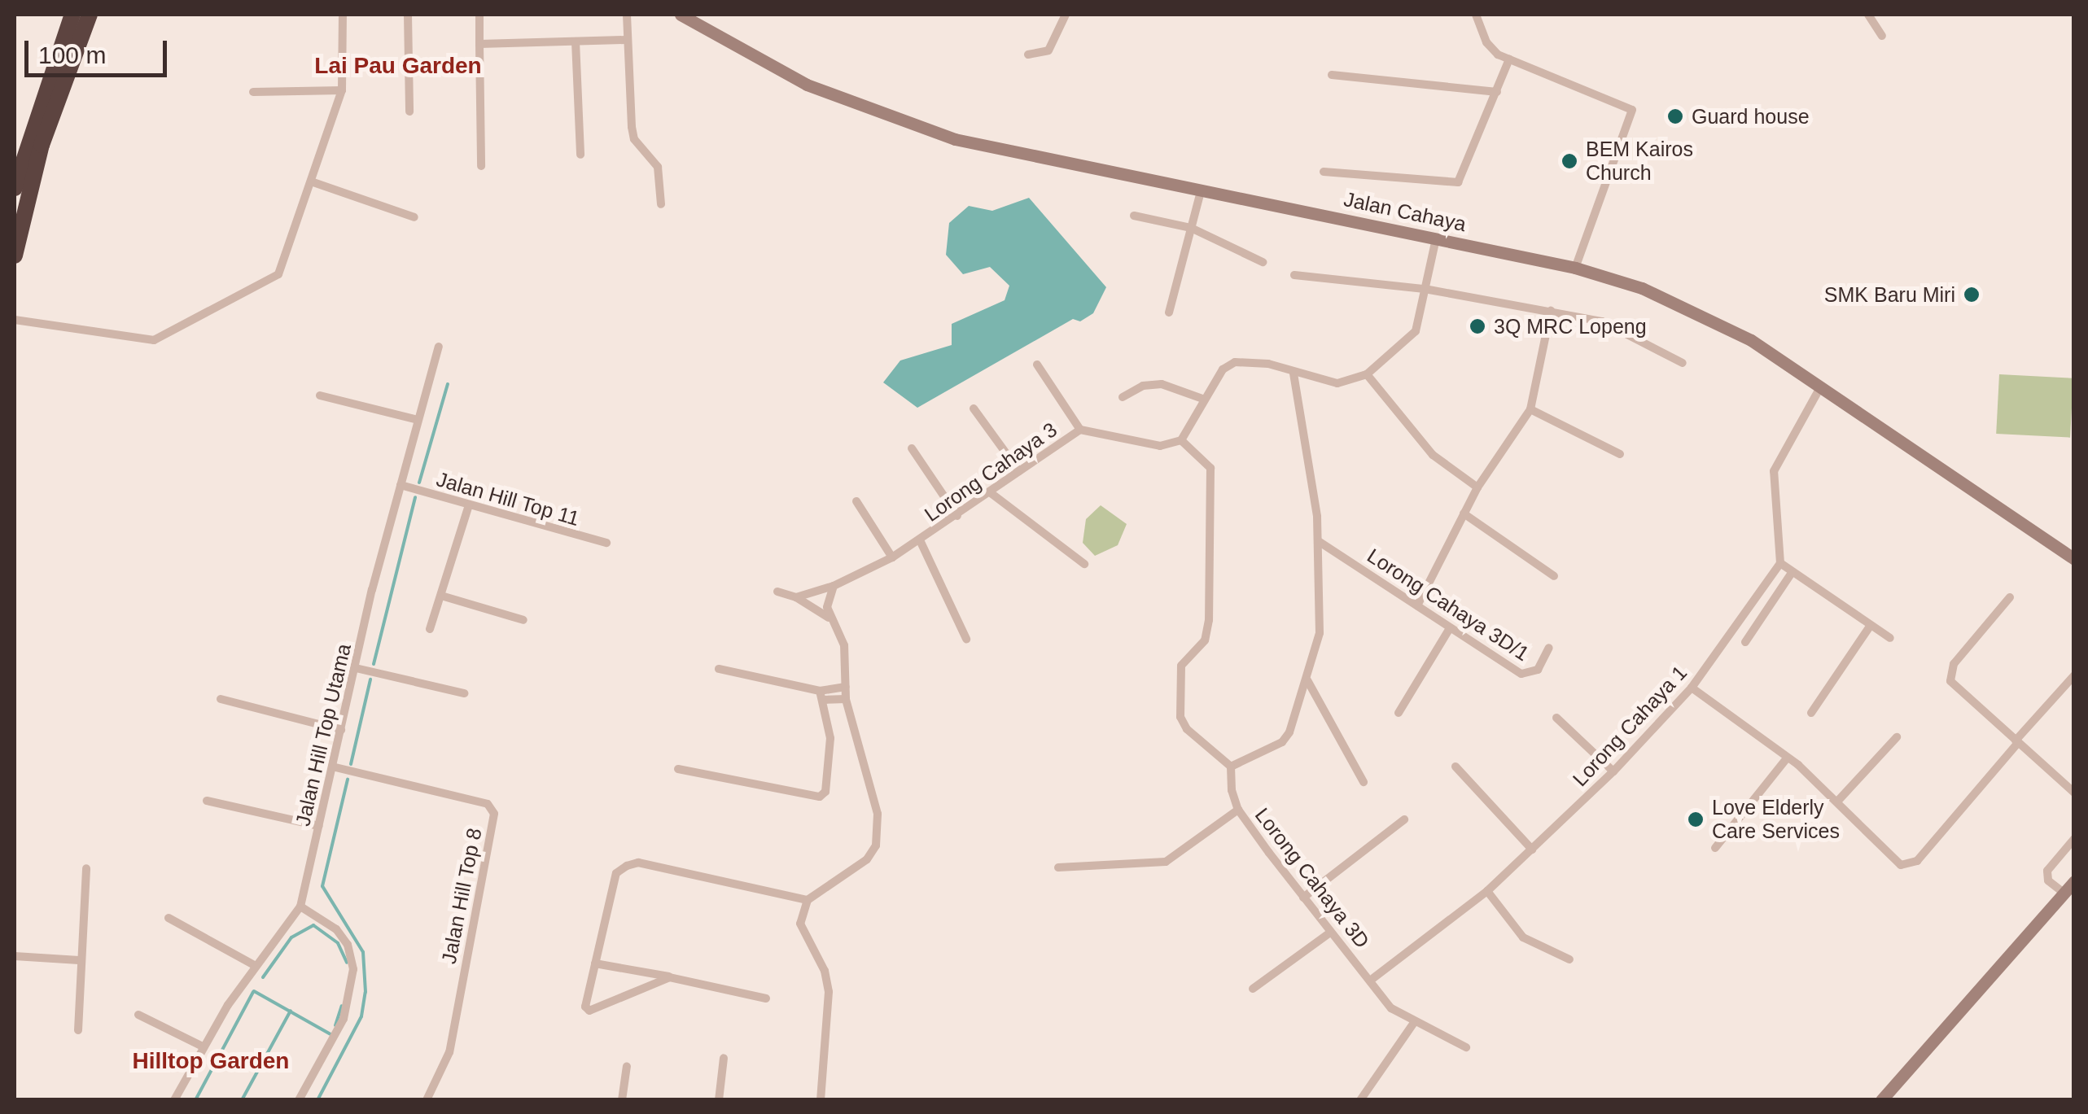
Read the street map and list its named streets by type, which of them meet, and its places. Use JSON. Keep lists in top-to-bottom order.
{
  "streets": {
    "street": [
      "Jalan Cahaya",
      "Lorong Cahaya 3",
      "Jalan Hill Top 11",
      "Lorong Cahaya 3D/1",
      "Lorong Cahaya 1",
      "Jalan Hill Top Utama",
      "Lorong Cahaya 3D",
      "Jalan Hill Top 8"
    ]
  },
  "crossings": [
    ["Jalan Hill Top 11", "Jalan Hill Top Utama"],
    ["Lorong Cahaya 1", "Lorong Cahaya 3D"],
    ["Jalan Hill Top Utama", "Jalan Hill Top 8"]
  ],
  "districts": ["Lai Pau Garden", "Hilltop Garden"],
  "places": [
    "Guard house",
    "BEM Kairos Church",
    "SMK Baru Miri",
    "3Q MRC Lopeng",
    "Love Elderly Care Services"
  ],
  "scale_bar": "100 m"
}
